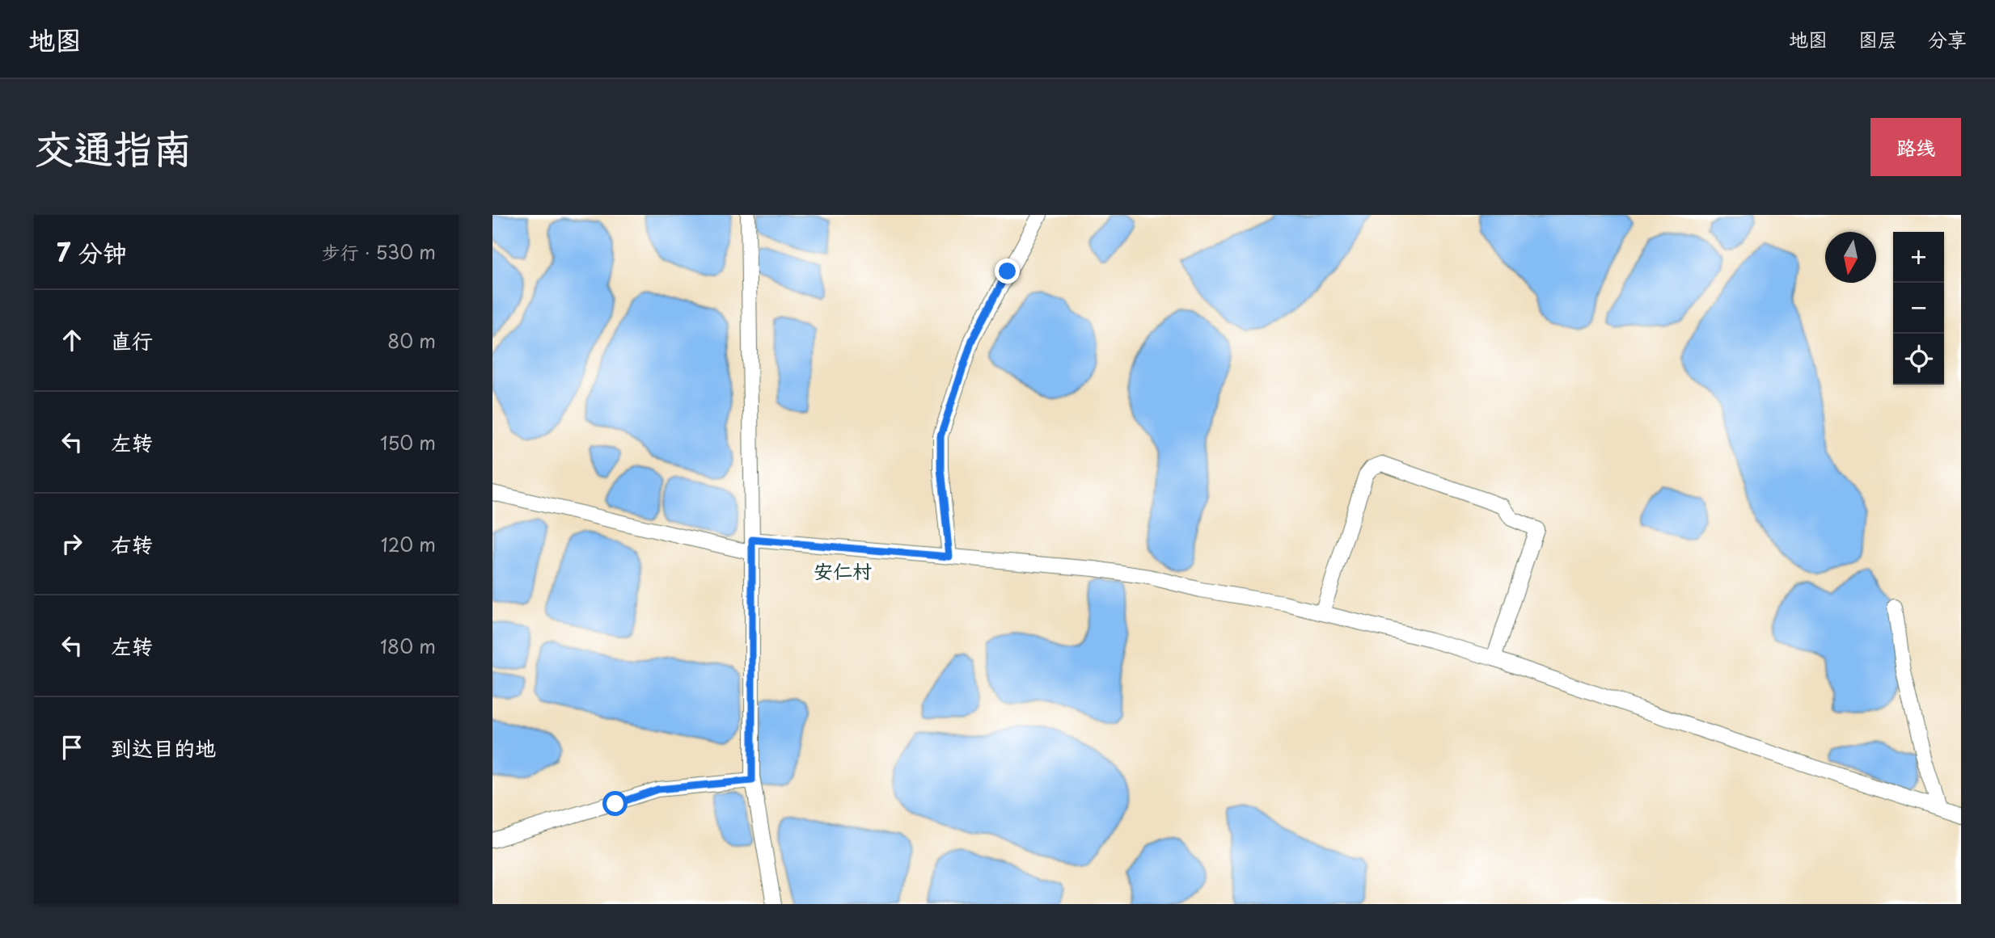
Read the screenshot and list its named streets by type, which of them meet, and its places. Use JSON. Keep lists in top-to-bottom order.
{
  "districts": ["安仁村"],
  "north": "bottom",
  "page": {
    "header": "地图",
    "nav": ["地图", "图层", "分享"],
    "title": "交通指南",
    "buttons": "路线",
    "heading": ["7 分钟", "步行 · 530 m"],
    "map_buttons": ["+", "−"],
    "list": [
      ["直行", "80 m"],
      ["左转", "150 m"],
      ["右转", "120 m"],
      ["左转", "180 m"],
      "到达目的地"
    ]
  }
}
